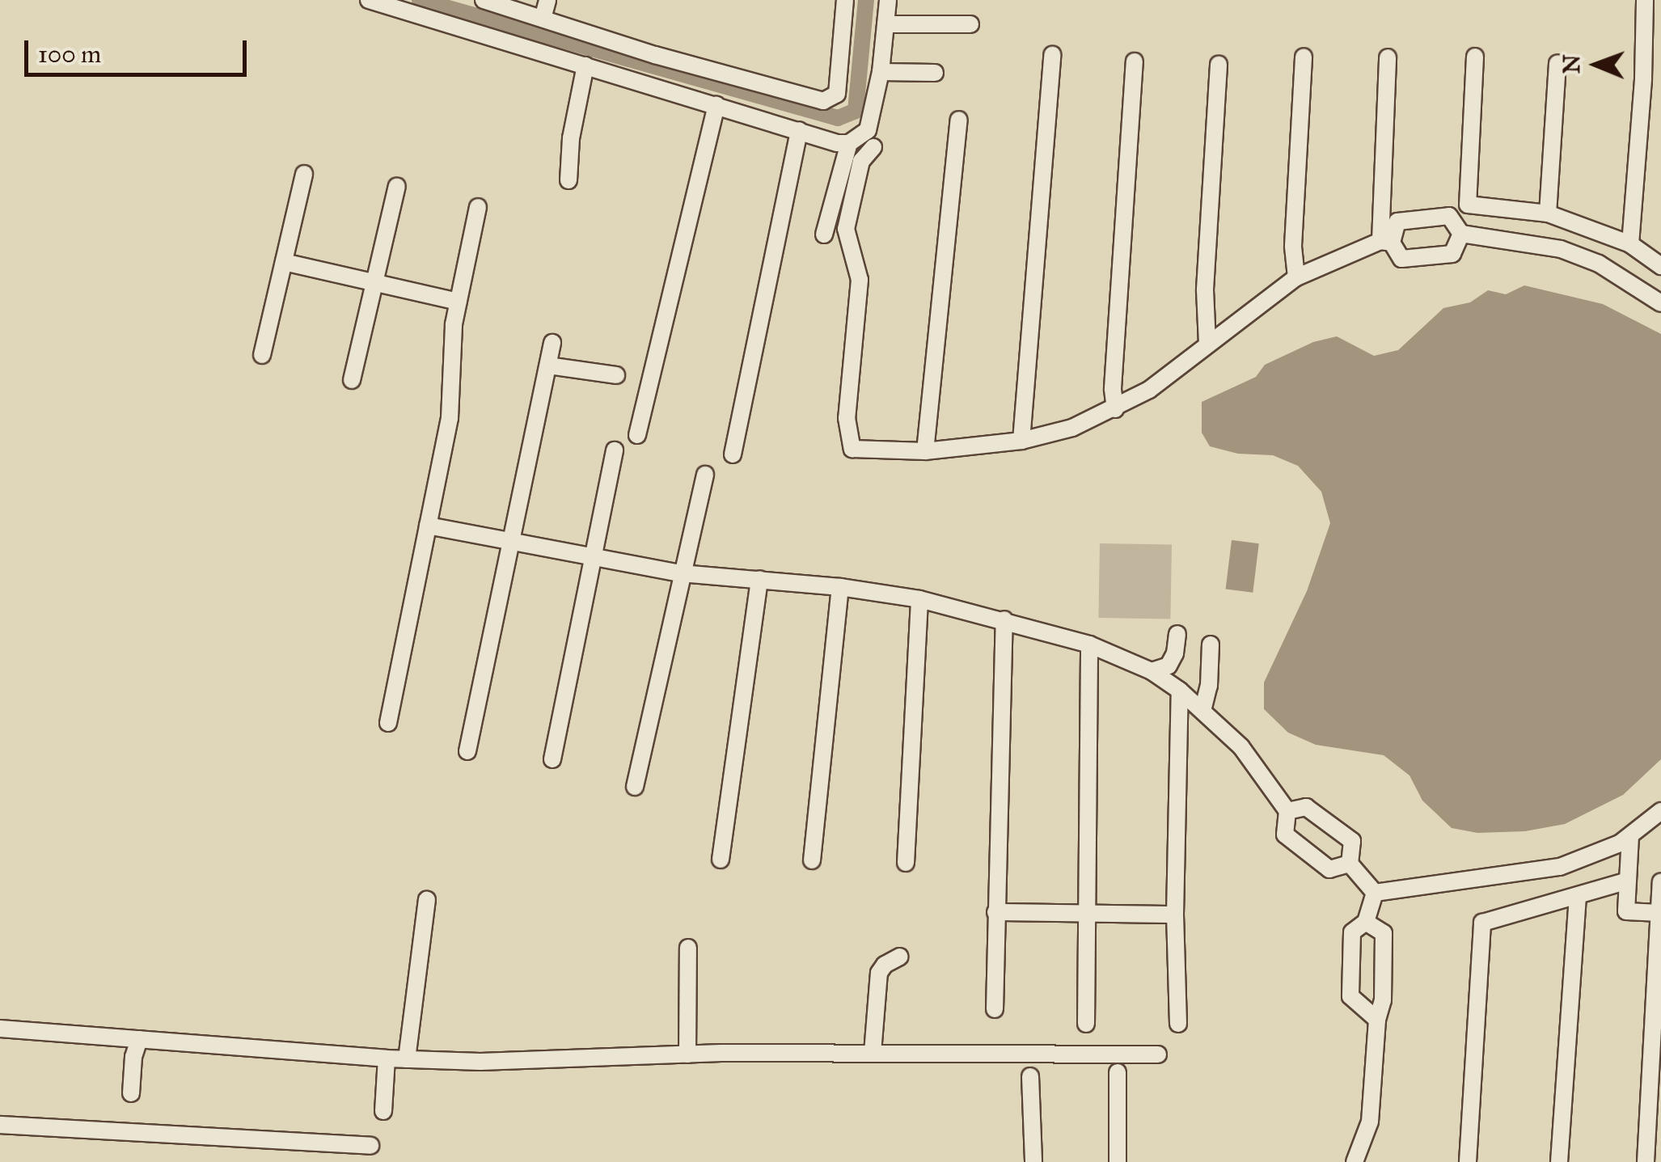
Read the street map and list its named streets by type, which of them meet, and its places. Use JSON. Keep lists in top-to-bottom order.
{
  "scale_bar": "100 m",
  "north": "left"
}
